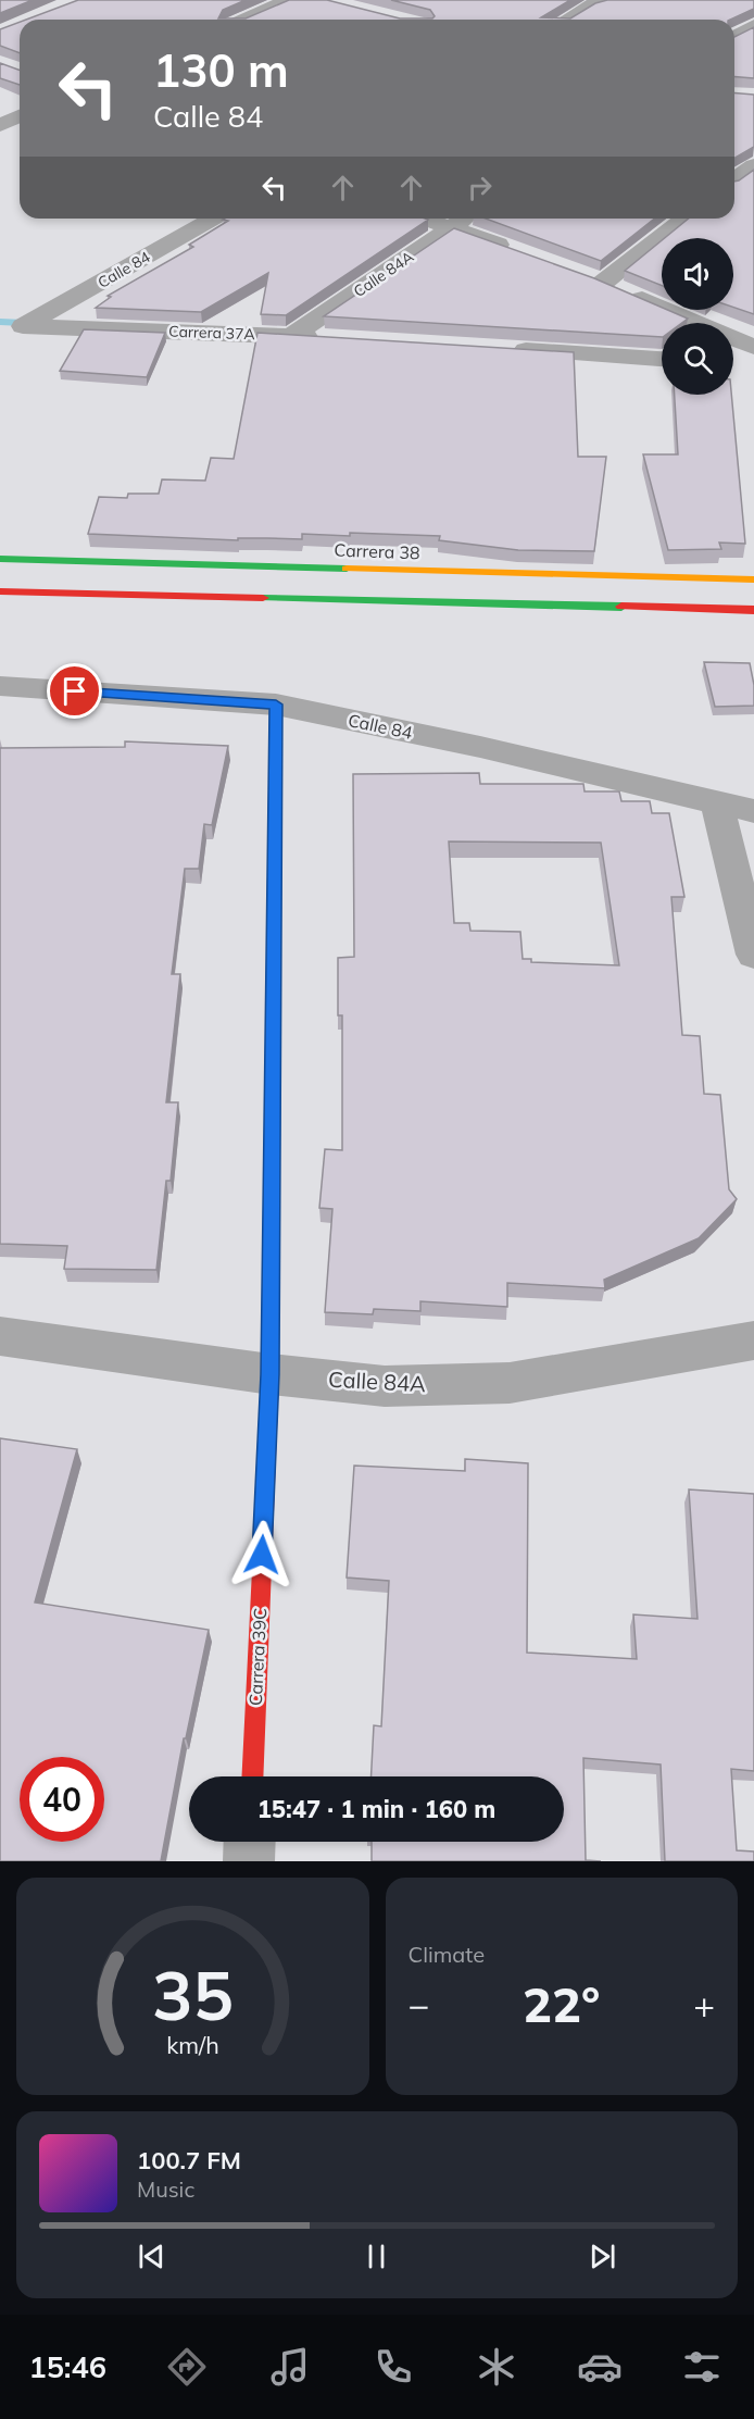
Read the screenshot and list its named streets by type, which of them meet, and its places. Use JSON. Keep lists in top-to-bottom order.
{
  "streets": {
    "main road": ["Carrera 38", "Carrera 39C"],
    "street": ["Calle 84", "Calle 84A", "Carrera 37A"]
  },
  "crossings": [
    ["Calle 84", "Carrera 37A"],
    ["Calle 84", "Carrera 39C"],
    ["Calle 84A", "Carrera 37A"],
    ["Calle 84A", "Carrera 39C"]
  ],
  "page": {
    "turn": ["130 m", "Calle 84"],
    "limit": "40",
    "trip": "15:47 · 1 min · 160 m",
    "tile": "Climate",
    "heat": ["−", "22°", "+"],
    "song": ["100.7 FM", "Music"],
    "tabs": "15:46",
    "gauge": ["35", "km/h"]
  }
}
